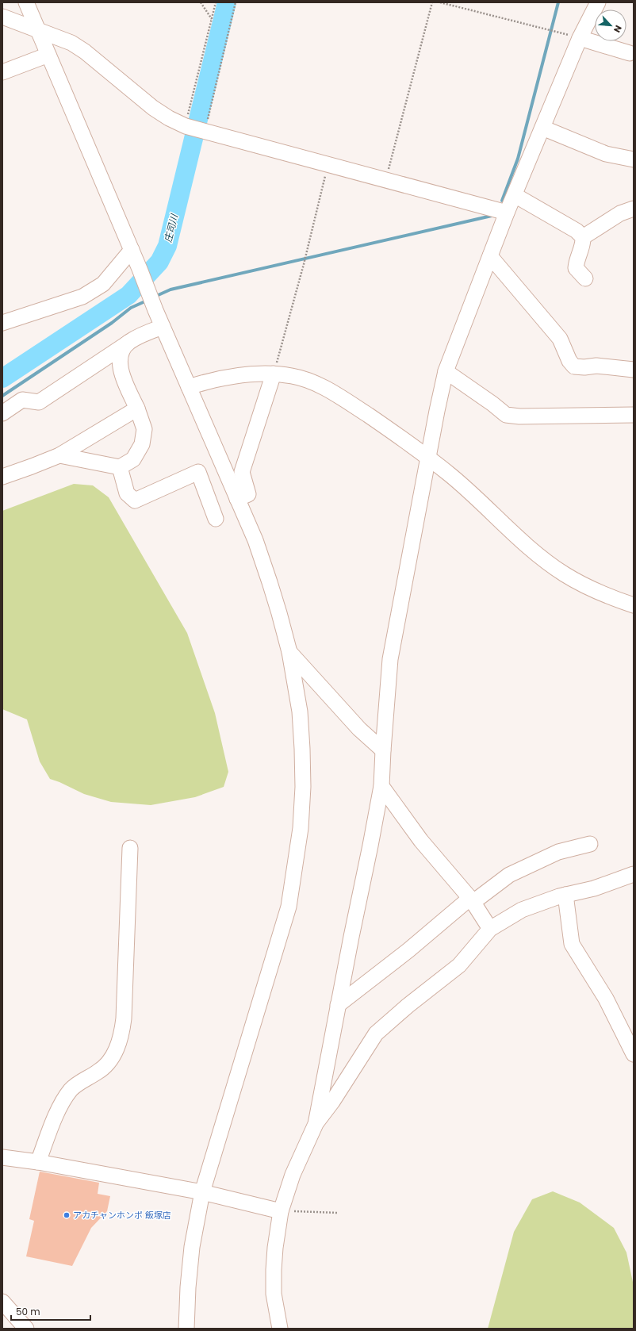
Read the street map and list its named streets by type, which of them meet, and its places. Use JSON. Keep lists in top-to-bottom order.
{
  "water": ["庄司川"],
  "places": ["アカチャンホンポ 飯塚店"],
  "scale_bar": "50 m",
  "north": "bottom right"
}
